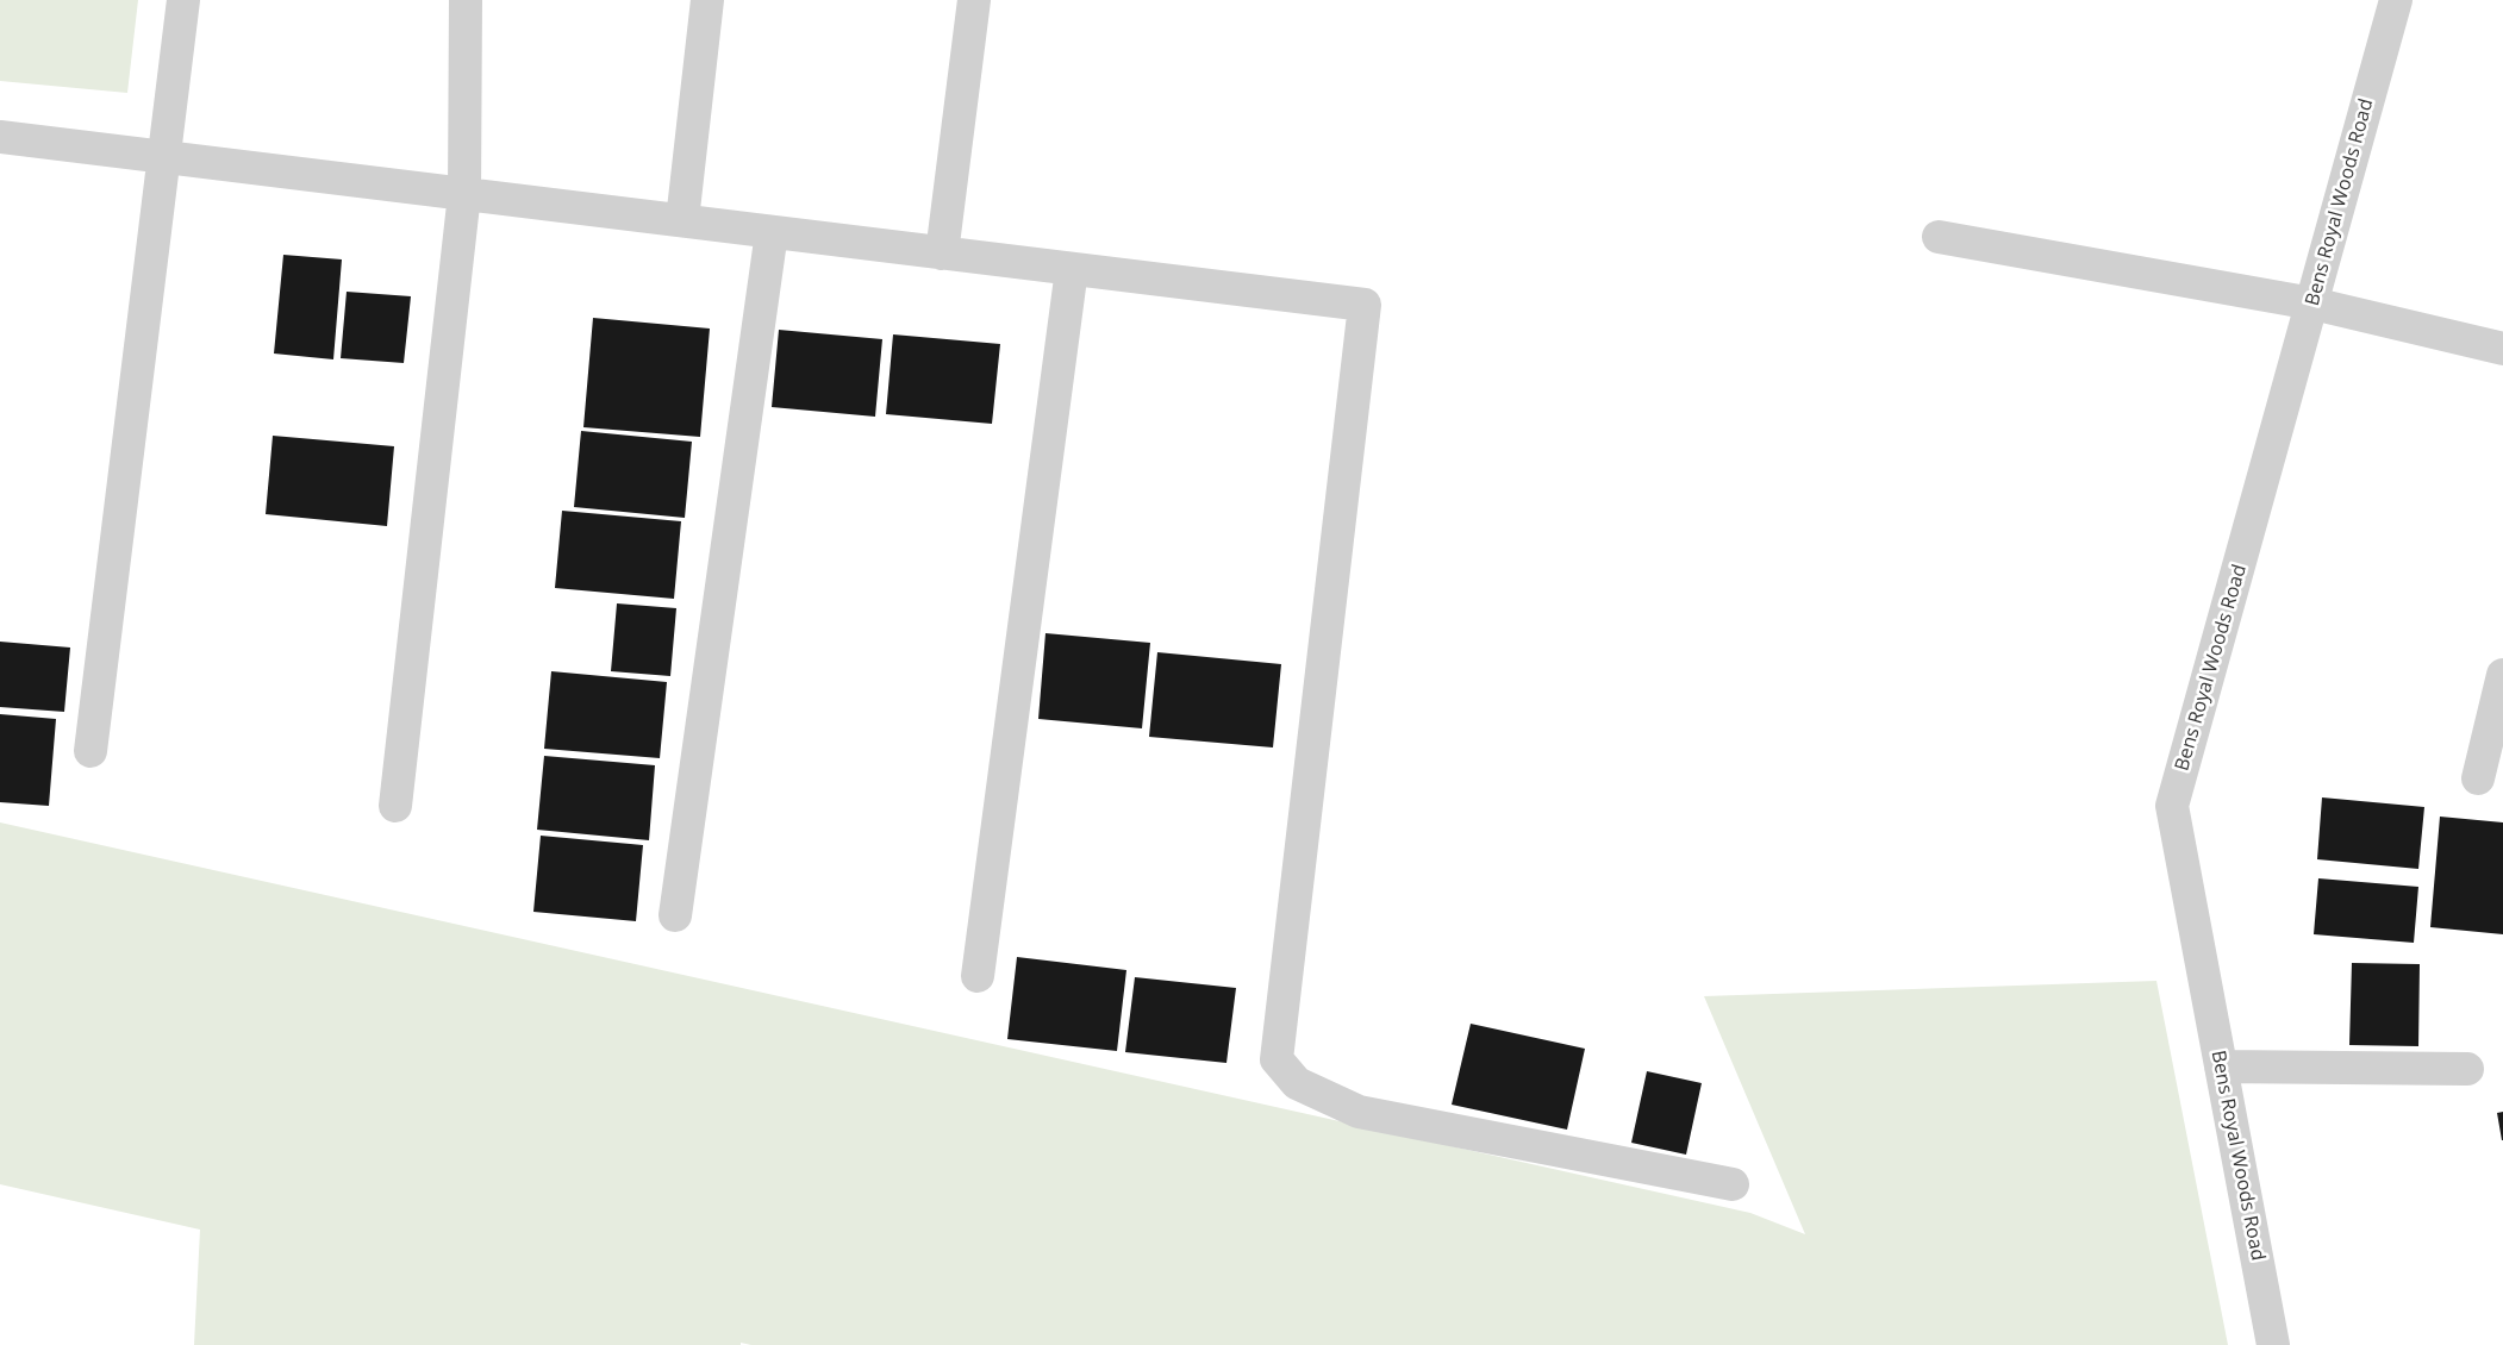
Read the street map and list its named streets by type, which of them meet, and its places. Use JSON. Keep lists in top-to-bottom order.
{
  "streets": {
    "street": ["Bens Royal Woods Road"]
  }
}
